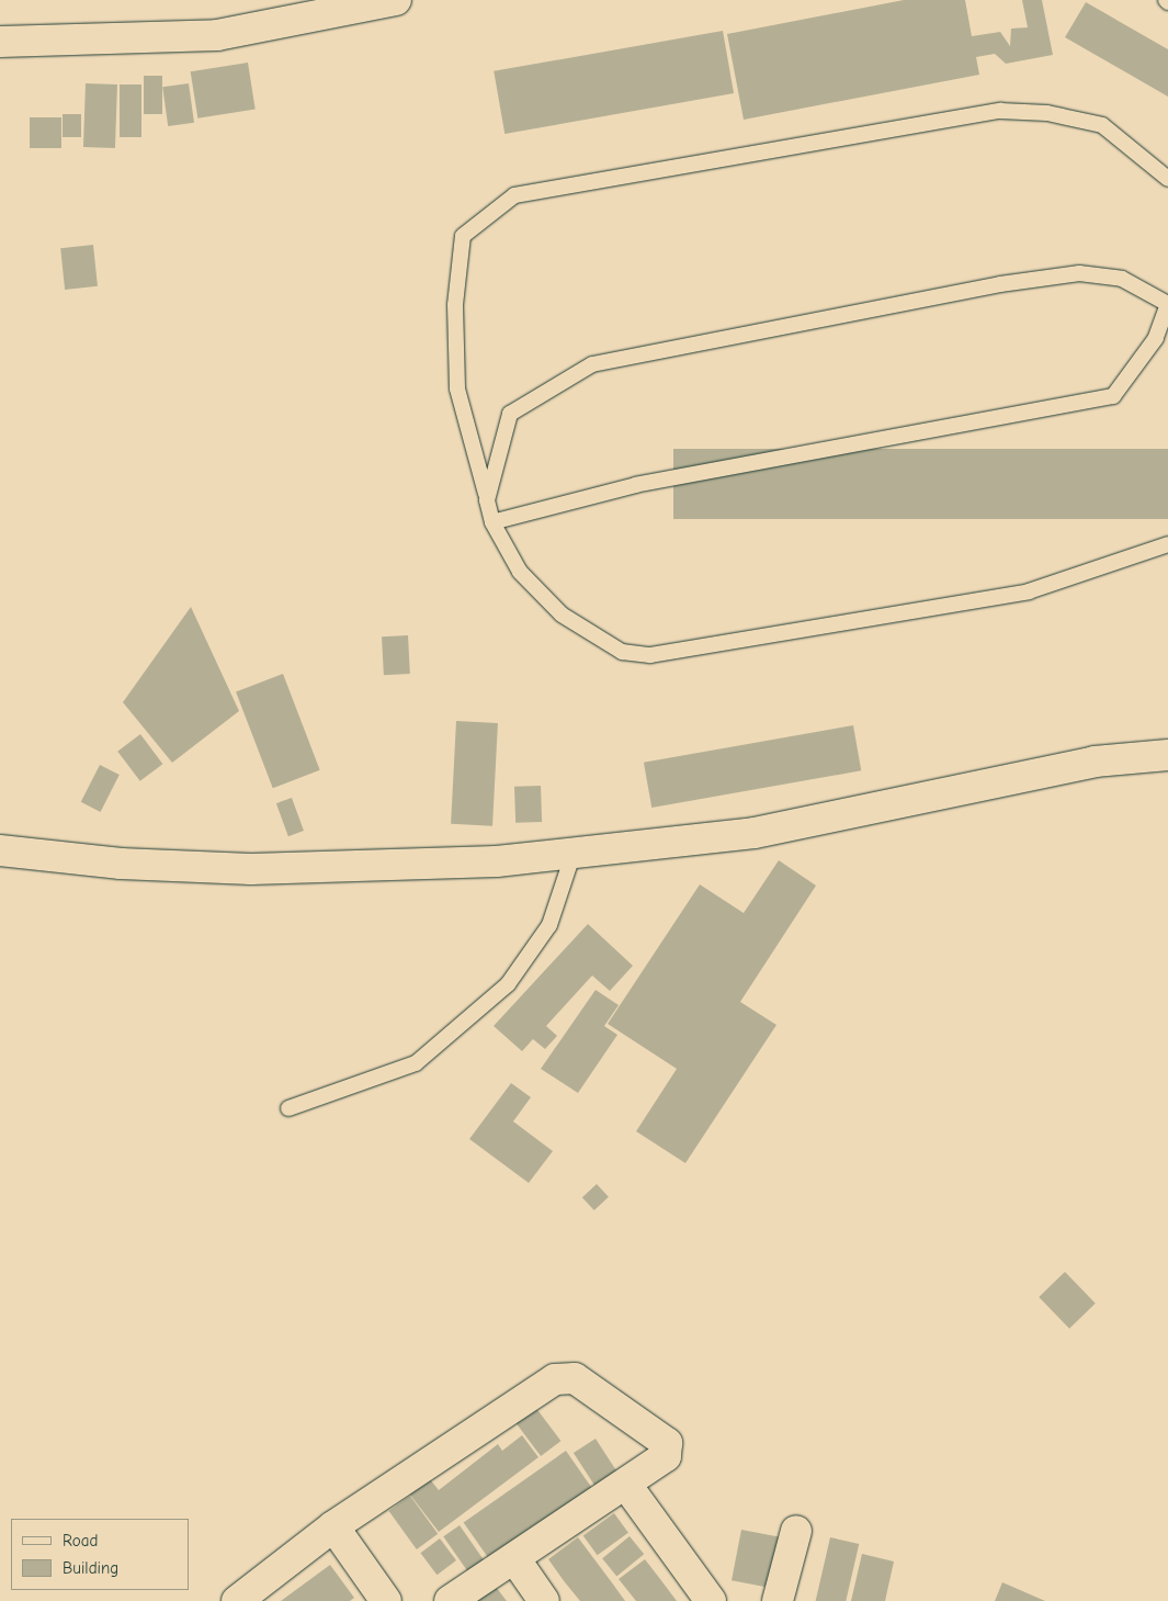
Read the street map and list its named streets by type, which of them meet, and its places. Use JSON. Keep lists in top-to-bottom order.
{
  "legend": ["Road", "Building"]
}
